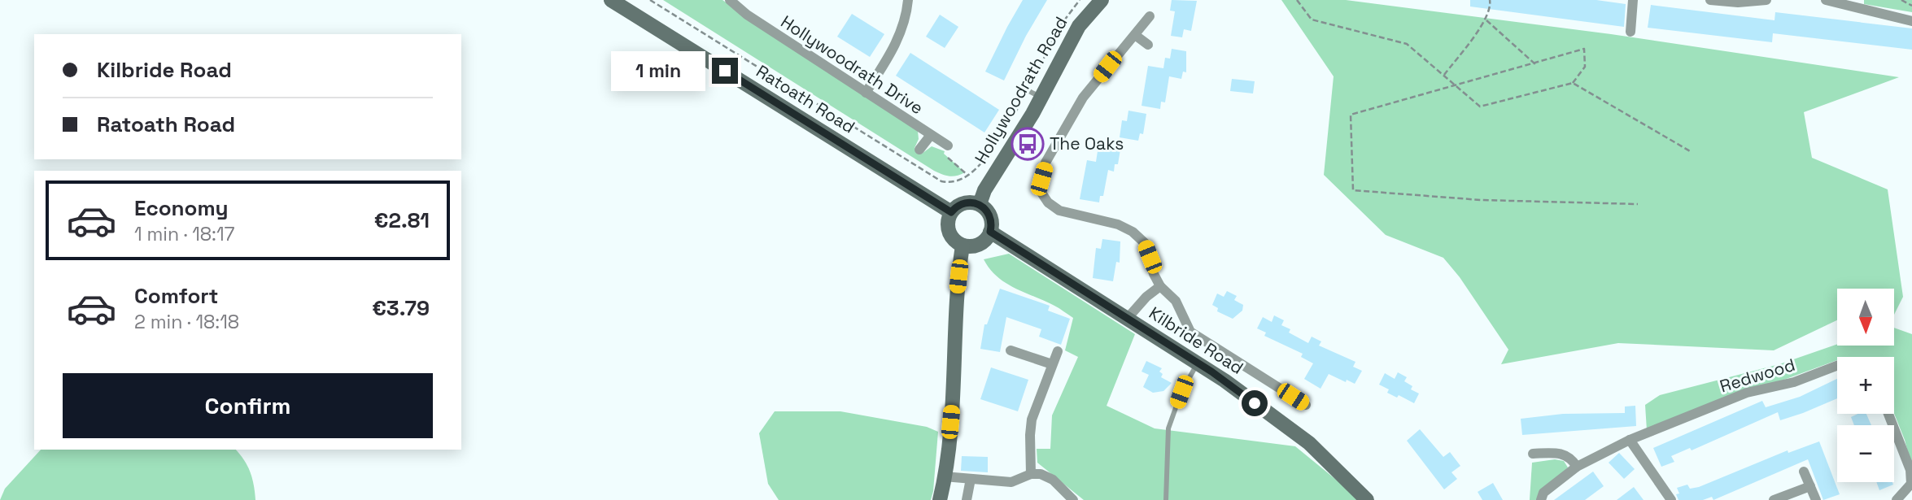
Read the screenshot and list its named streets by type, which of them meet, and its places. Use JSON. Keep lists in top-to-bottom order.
{
  "streets": {
    "street": [
      "Hollywoodrath Drive",
      "Hollywoodrath Road",
      "Ratoath Road",
      "Kilbride Road",
      "Redwood"
    ]
  },
  "crossings": [
    ["Hollywoodrath Road", "Ratoath Road"],
    ["Hollywoodrath Road", "Kilbride Road"],
    ["Ratoath Road", "Kilbride Road"]
  ],
  "places": {
    "bus stop": ["The Oaks"]
  },
  "north": "bottom",
  "page": {
    "banner": ["Kilbride Road", "Ratoath Road"],
    "bubble": "1 min",
    "list": [
      {
        "name": "Economy",
        "note": "1 min · 18:17",
        "value": "€2.81"
      },
      {
        "name": "Comfort",
        "note": "2 min · 18:18",
        "value": "€3.79"
      }
    ],
    "map_buttons": ["+", "−"],
    "buttons": "Confirm"
  }
}
